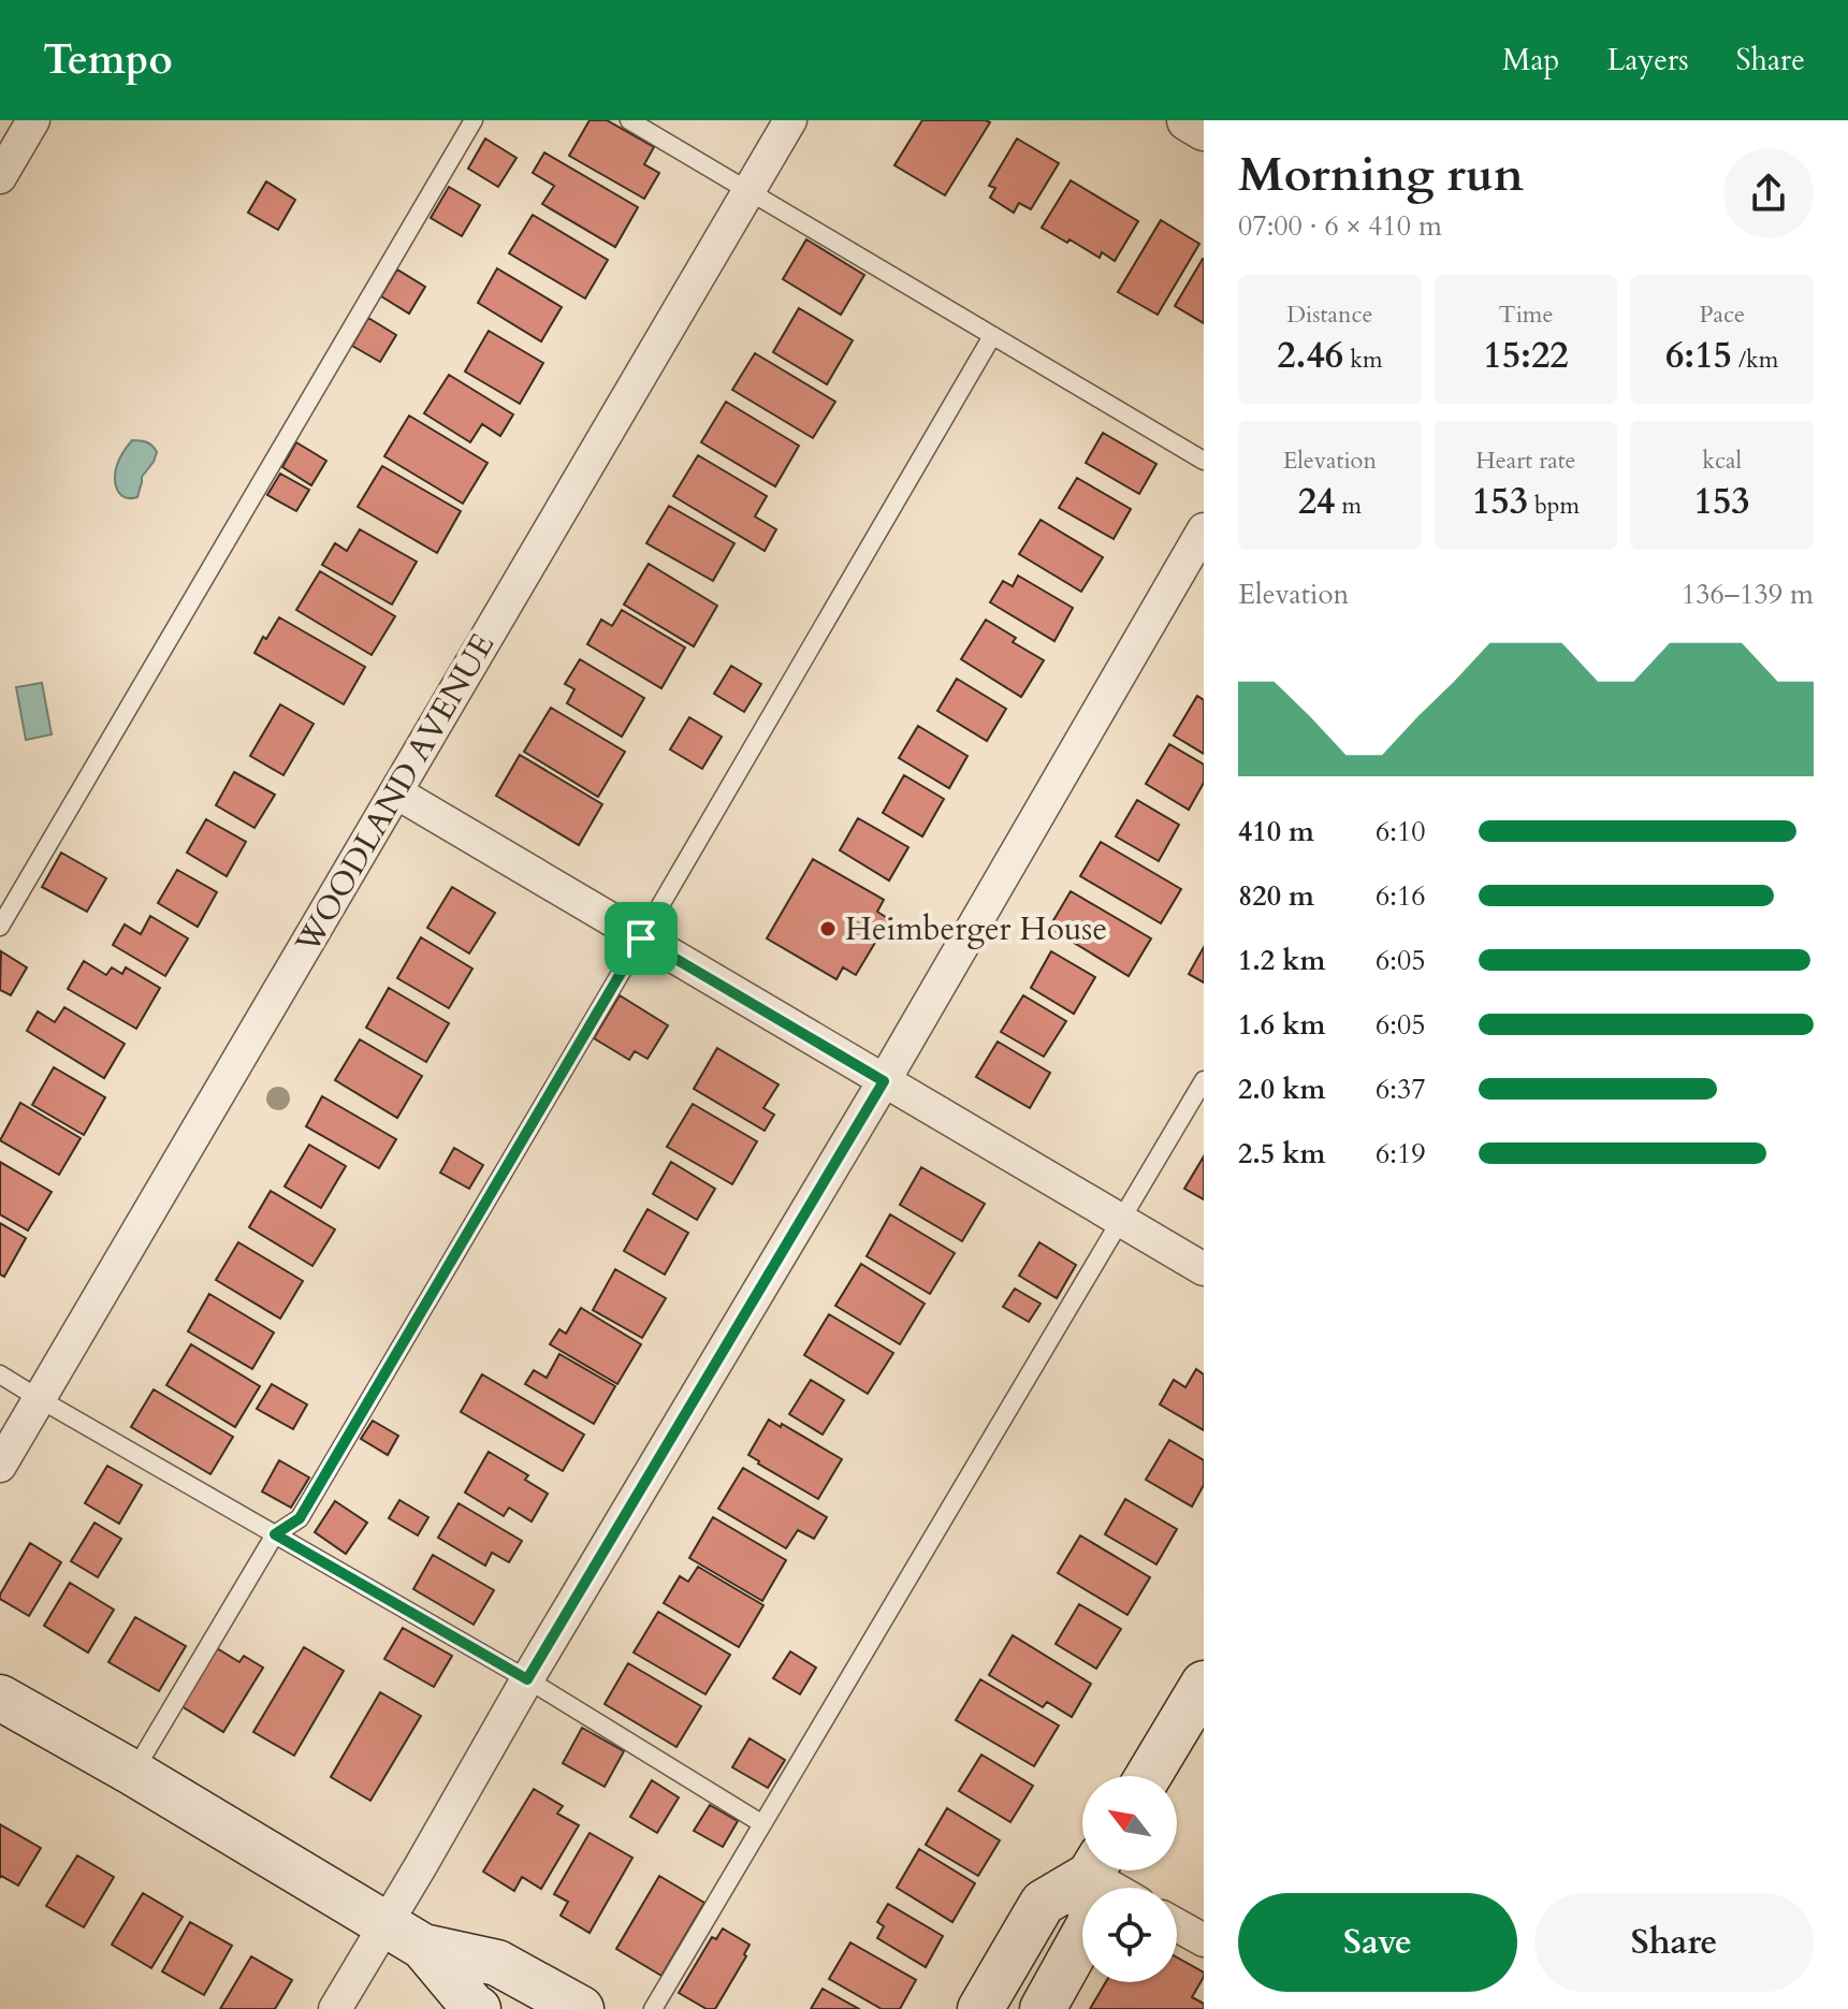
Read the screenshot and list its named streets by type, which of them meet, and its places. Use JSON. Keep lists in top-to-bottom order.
{
  "streets": {
    "street": ["WOODLAND AVENUE"]
  },
  "places": ["Heimberger House"],
  "north": "top left",
  "page": {
    "header": "Tempo",
    "nav": ["Map", "Layers", "Share"],
    "heading": ["Morning run", "07:00 · 6 × 410 m"],
    "stats": [
      ["Distance", "2.46 km"],
      ["Time", "15:22"],
      ["Pace", "6:15 /km"],
      ["Elevation", "24 m"],
      ["Heart rate", "153 bpm"],
      ["kcal", "153"]
    ],
    "chart": ["Elevation", "136–139 m"],
    "list": [
      {
        "name": "410 m",
        "note": "6:10"
      },
      {
        "name": "820 m",
        "note": "6:16"
      },
      {
        "name": "1.2 km",
        "note": "6:05"
      },
      {
        "name": "1.6 km",
        "note": "6:05"
      },
      {
        "name": "2.0 km",
        "note": "6:37"
      },
      {
        "name": "2.5 km",
        "note": "6:19"
      }
    ],
    "buttons": ["Save", "Share"]
  }
}
